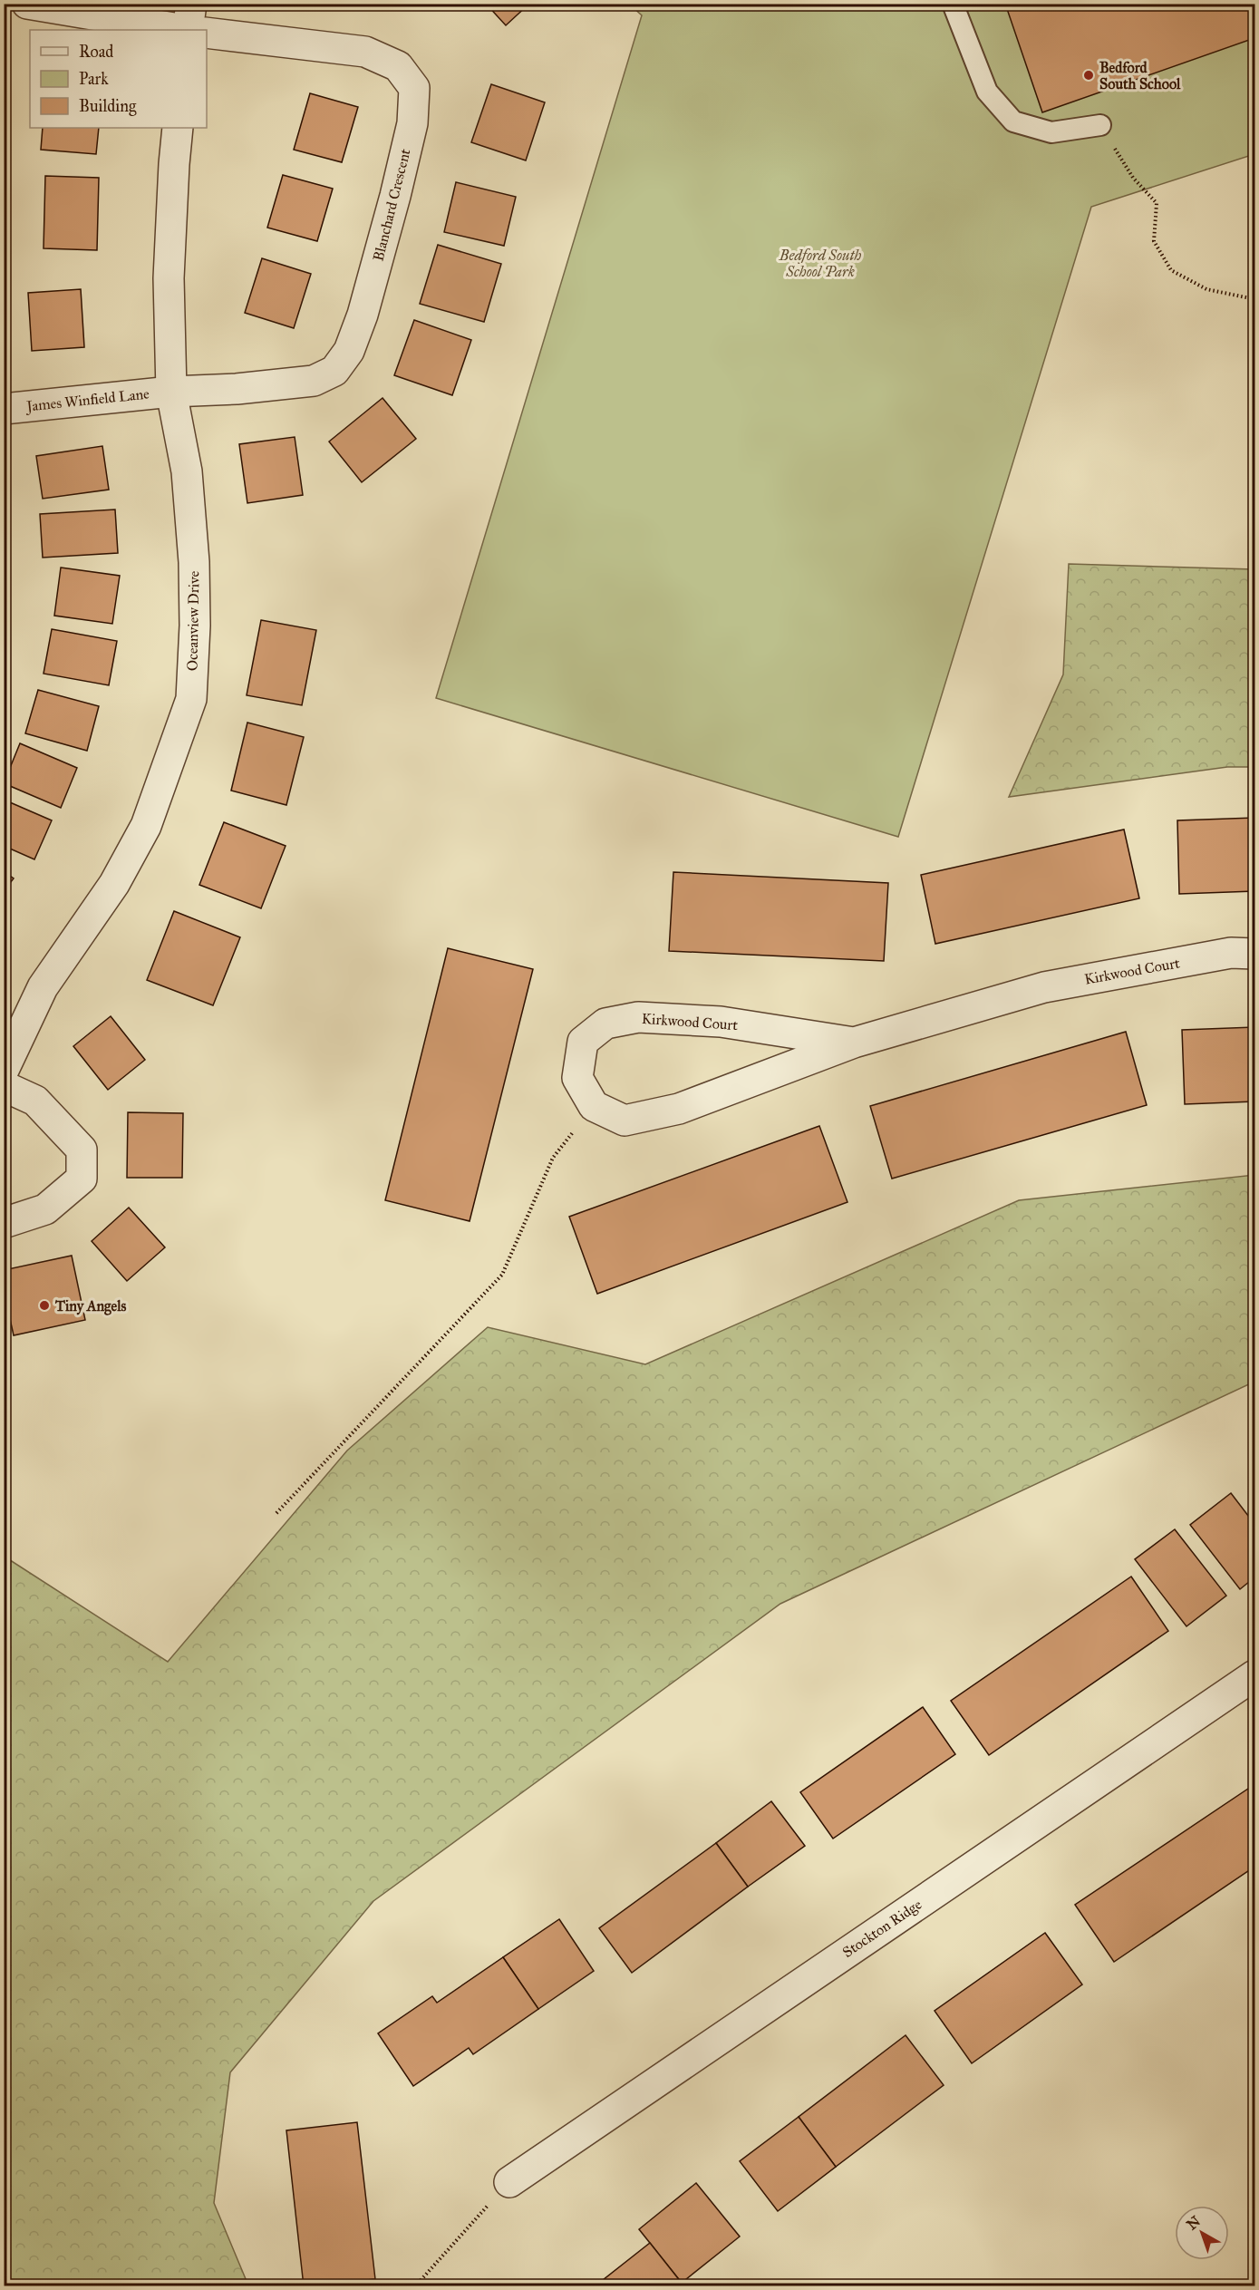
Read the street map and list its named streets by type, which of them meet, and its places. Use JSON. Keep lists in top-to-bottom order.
{
  "streets": {
    "street": [
      "Blanchard Crescent",
      "James Winfield Lane",
      "Oceanview Drive",
      "Kirkwood Court",
      "Stockton Ridge"
    ]
  },
  "crossings": [
    ["Blanchard Crescent", "James Winfield Lane"],
    ["Blanchard Crescent", "Oceanview Drive"],
    ["James Winfield Lane", "Oceanview Drive"]
  ],
  "parks": ["Bedford South School Park"],
  "places": ["Bedford South School", "Tiny Angels"],
  "legend": ["Road", "Park", "Building"],
  "north": "top left"
}
